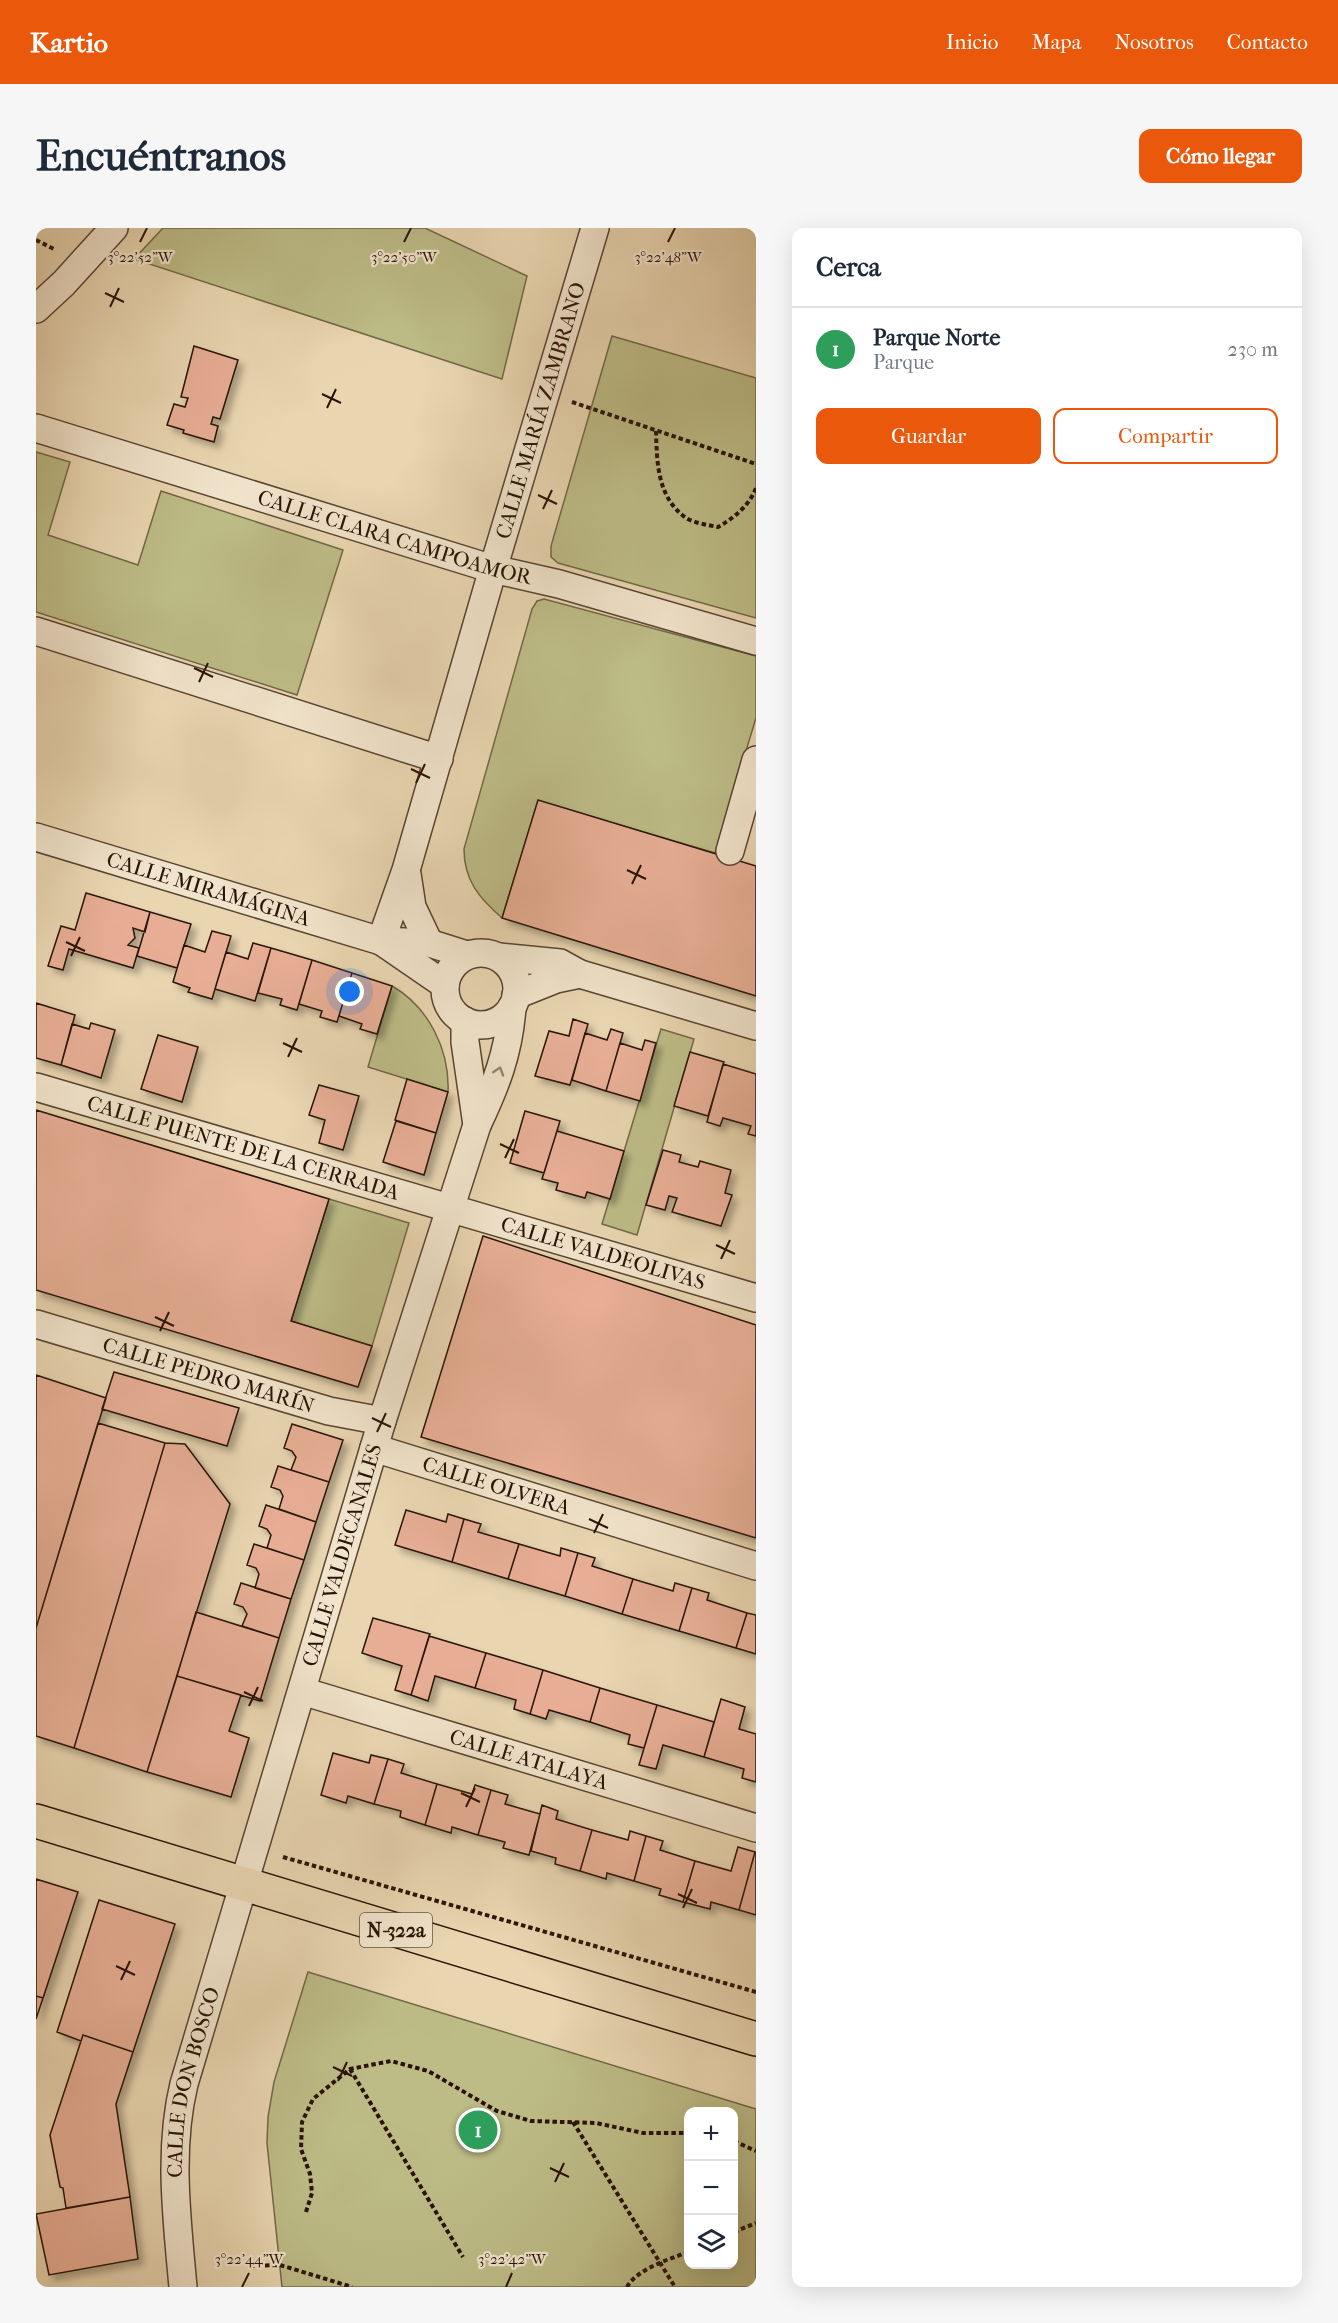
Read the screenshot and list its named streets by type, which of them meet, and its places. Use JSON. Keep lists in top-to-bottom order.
{
  "streets": {
    "main road": ["N-322a"],
    "street": [
      "CALLE MARÍA ZAMBRANO",
      "CALLE CLARA CAMPOAMOR",
      "CALLE MIRAMÁGINA",
      "CALLE PUENTE DE LA CERRADA",
      "CALLE VALDEOLIVAS",
      "CALLE PEDRO MARÍN",
      "CALLE OLVERA",
      "CALLE VALDECANALES",
      "CALLE ATALAYA",
      "CALLE DON BOSCO"
    ]
  },
  "crossings": [
    ["CALLE MARÍA ZAMBRANO", "CALLE CLARA CAMPOAMOR"],
    ["CALLE MARÍA ZAMBRANO", "CALLE MIRAMÁGINA"],
    ["CALLE MIRAMÁGINA", "CALLE VALDECANALES"],
    ["CALLE PUENTE DE LA CERRADA", "CALLE VALDEOLIVAS"],
    ["CALLE PUENTE DE LA CERRADA", "CALLE VALDECANALES"],
    ["CALLE VALDEOLIVAS", "CALLE VALDECANALES"],
    ["CALLE PEDRO MARÍN", "CALLE VALDECANALES"],
    ["CALLE OLVERA", "CALLE VALDECANALES"],
    ["CALLE VALDECANALES", "CALLE ATALAYA"],
    ["CALLE VALDECANALES", "N-322a"],
    ["CALLE VALDECANALES", "CALLE DON BOSCO"],
    ["N-322a", "CALLE DON BOSCO"]
  ],
  "page": {
    "header": "Kartio",
    "nav": [
      "Inicio",
      "Mapa",
      "Nosotros",
      "Contacto"
    ],
    "buttons": [
      "Cómo llegar",
      ["Guardar", "Compartir"]
    ],
    "title": "Encuéntranos",
    "heading": "Cerca",
    "list": [
      {
        "mark": "1",
        "name": "Parque Norte",
        "note": "Parque",
        "value": "230 m"
      }
    ],
    "map_buttons": ["+", "−"],
    "pins": "1"
  },
  "coordinates": [
    "3°22'52\"W",
    "3°22'50\"W",
    "3°22'48\"W",
    "3°22'44\"W",
    "3°22'42\"W"
  ]
}
